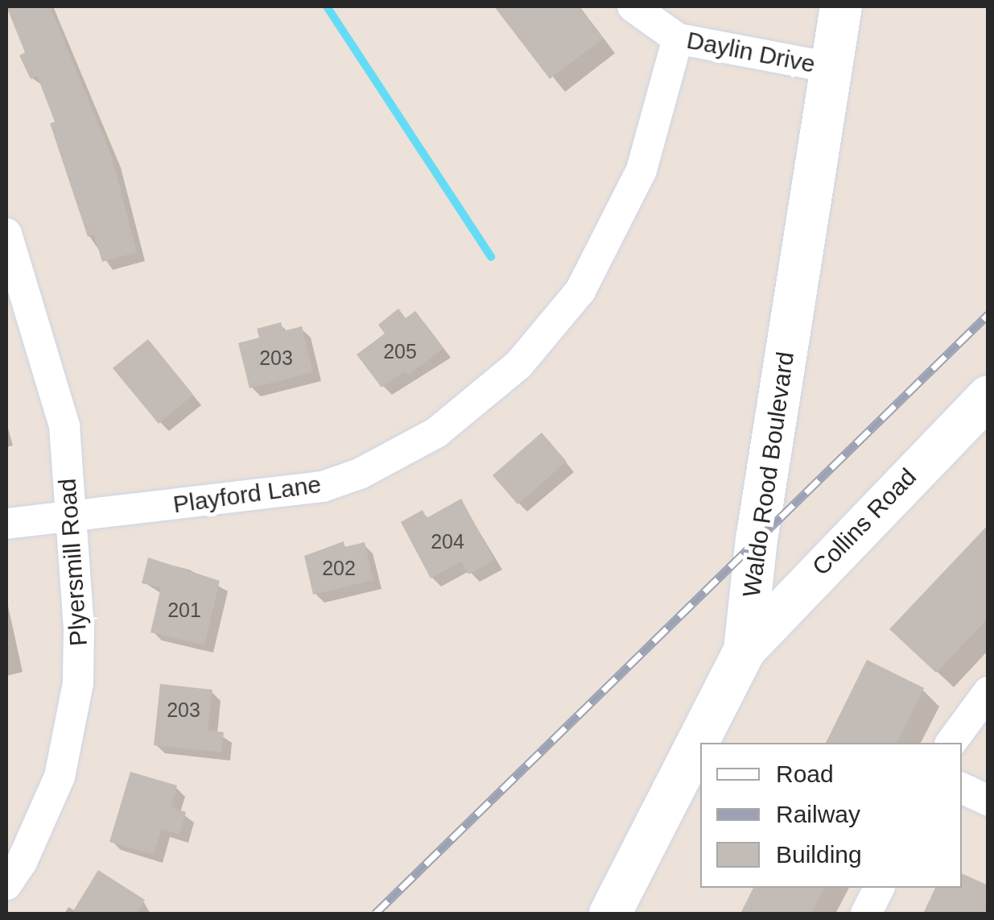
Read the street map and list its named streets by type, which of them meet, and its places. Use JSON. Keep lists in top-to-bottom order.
{
  "streets": {
    "street": [
      "Daylin Drive",
      "Waldo Rood Boulevard",
      "Playford Lane",
      "Collins Road",
      "Plyersmill Road"
    ]
  },
  "crossings": [
    ["Daylin Drive", "Waldo Rood Boulevard"],
    ["Daylin Drive", "Playford Lane"],
    ["Waldo Rood Boulevard", "Collins Road"],
    ["Playford Lane", "Plyersmill Road"]
  ],
  "house_numbers": [
    "205",
    "203",
    "204",
    "202",
    "201",
    "203"
  ],
  "legend": ["Road", "Railway", "Building"]
}
